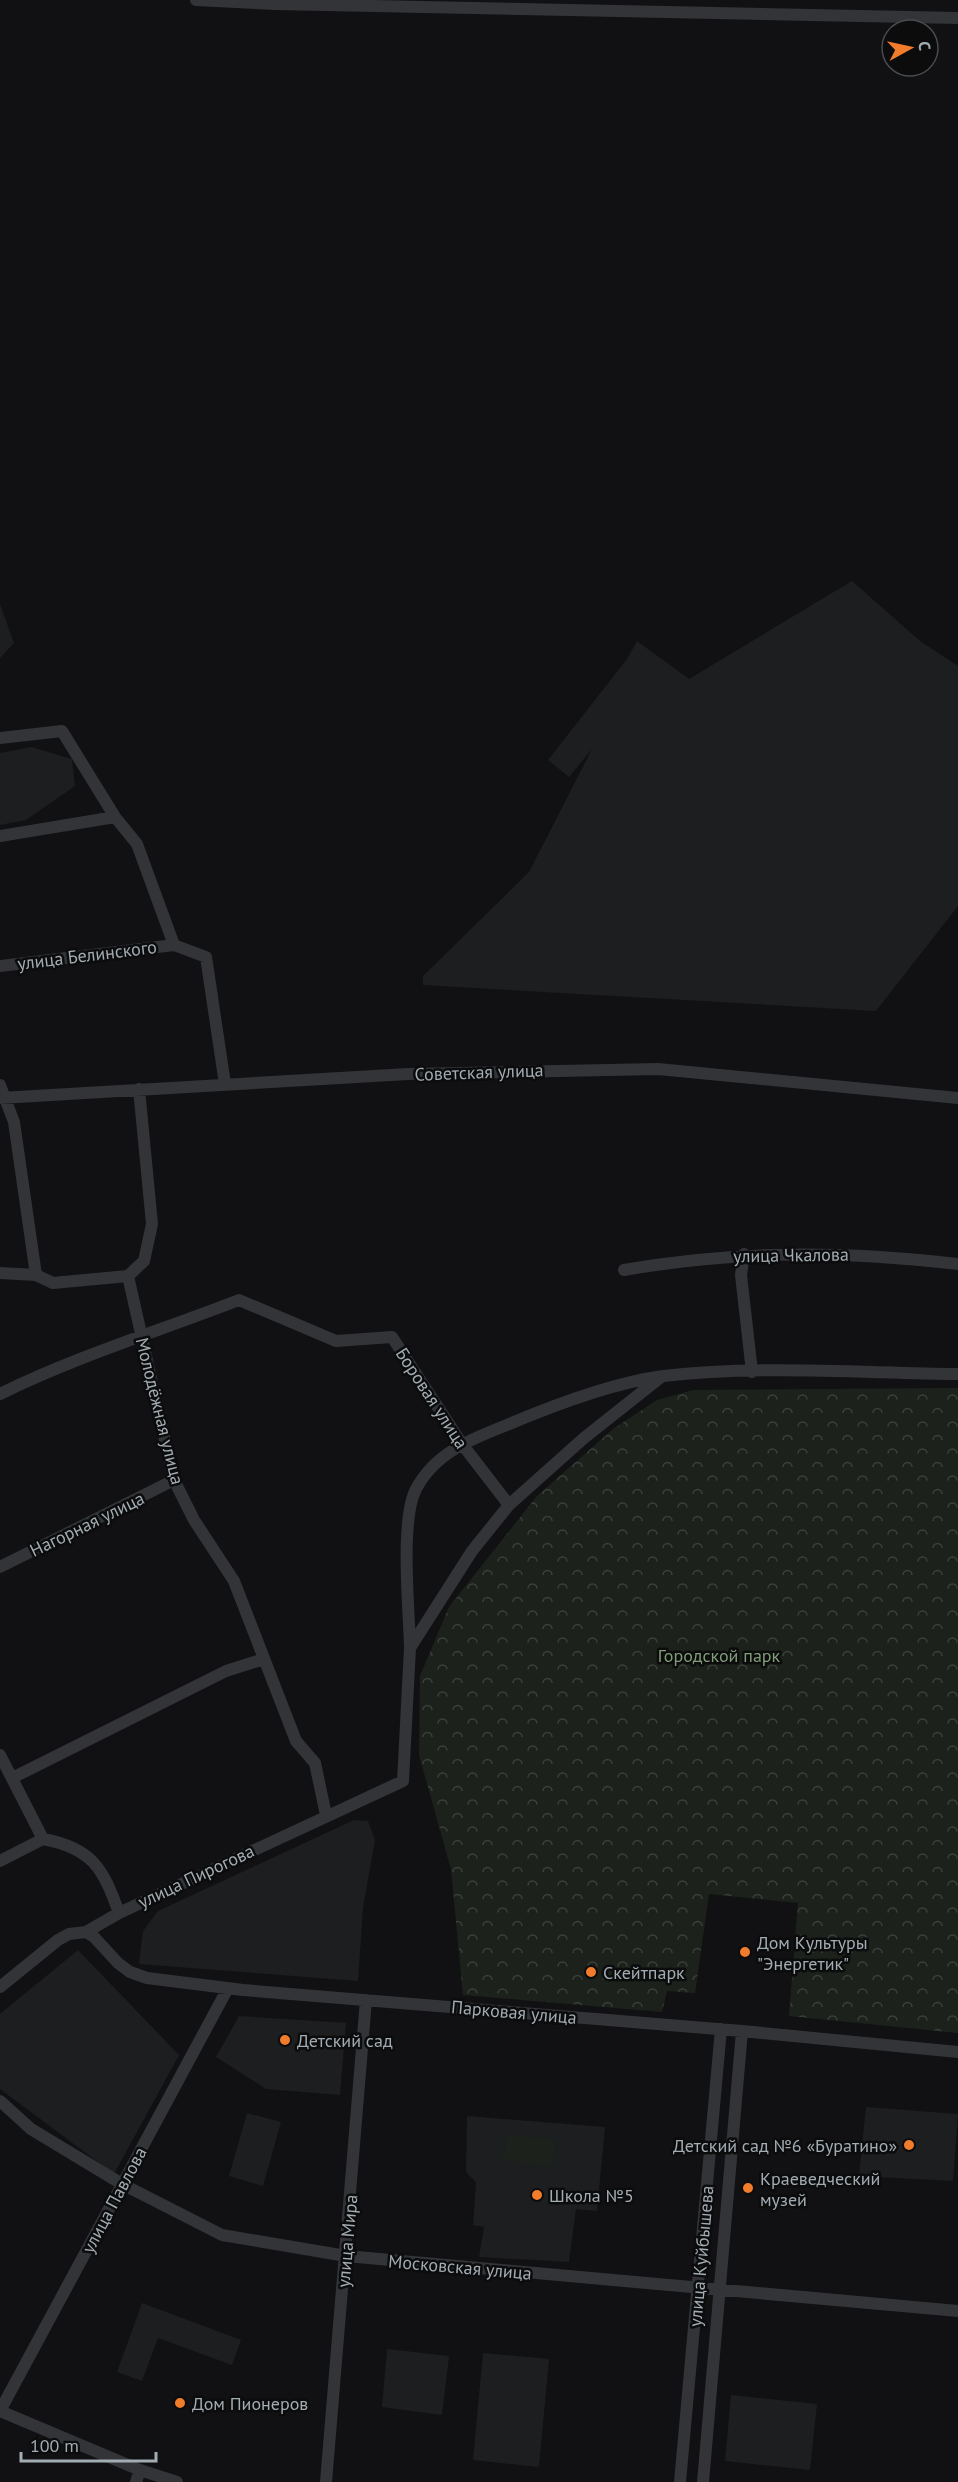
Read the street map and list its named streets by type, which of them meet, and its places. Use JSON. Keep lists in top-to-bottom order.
{
  "streets": {
    "street": [
      "улица Белинского",
      "Советская улица",
      "улица Чкалова",
      "Боровая улица",
      "Молодёжная улица",
      "Нагорная улица",
      "улица Пирогова",
      "Парковая улица",
      "улица Павлова",
      "улица Мира",
      "улица Куйбышева",
      "Московская улица"
    ]
  },
  "crossings": [
    ["Боровая улица", "Молодёжная улица"],
    ["Молодёжная улица", "Нагорная улица"],
    ["Молодёжная улица", "улица Пирогова"],
    ["улица Пирогова", "Парковая улица"],
    ["Парковая улица", "улица Павлова"],
    ["Парковая улица", "улица Мира"],
    ["Парковая улица", "улица Куйбышева"],
    ["улица Павлова", "Московская улица"],
    ["улица Мира", "Московская улица"],
    ["улица Куйбышева", "Московская улица"]
  ],
  "parks": ["Городской парк"],
  "places": [
    "Дом Культуры \"Энергетик\"",
    "Скейтпарк",
    "Детский сад",
    "Детский сад №6 «Буратино»",
    "Краеведческий музей",
    "Школа №5",
    "Дом Пионеров"
  ],
  "scale_bar": "100 m",
  "north": "right"
}
